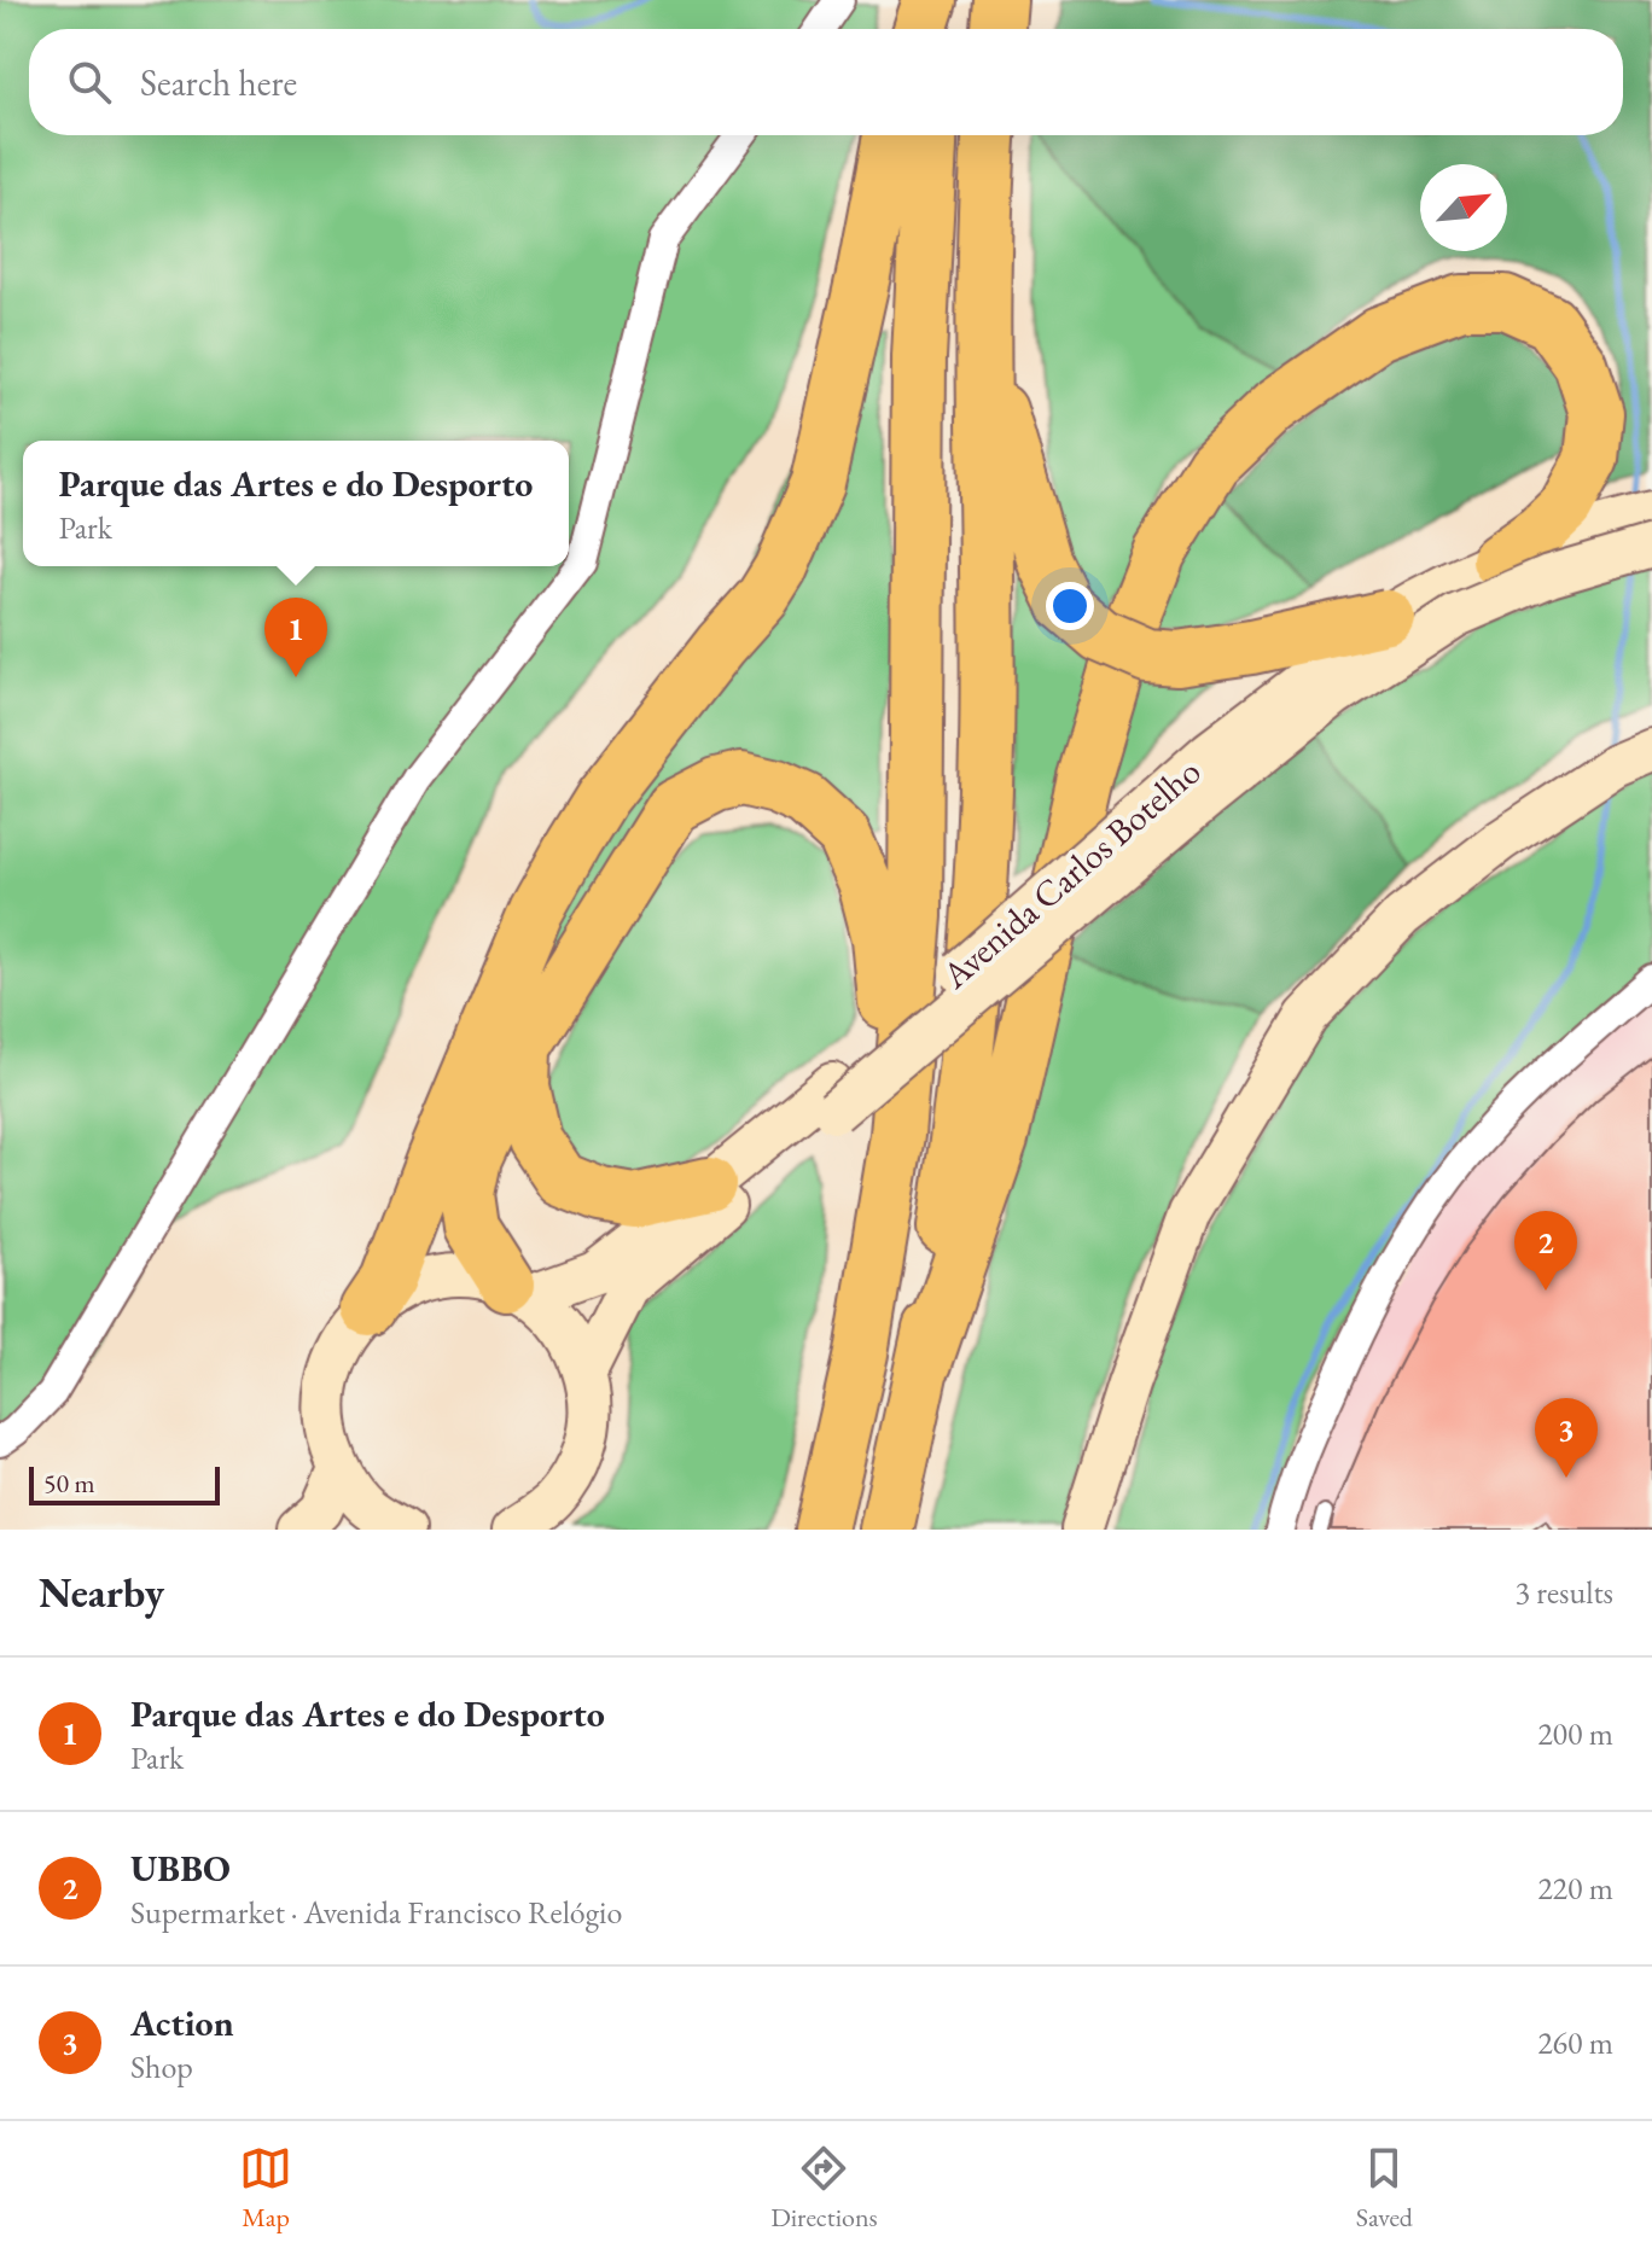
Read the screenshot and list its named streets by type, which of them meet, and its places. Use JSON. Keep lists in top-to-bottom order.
{
  "streets": {
    "main road": ["Avenida Carlos Botelho"]
  },
  "scale_bar": "50 m",
  "north": "top right",
  "page": {
    "search": "Search here",
    "popup": ["Parque das Artes e do Desporto", "Park"],
    "pins": ["1", "2", "3"],
    "scale": "50 m",
    "heading": ["Nearby", "3 results"],
    "list": [
      {
        "mark": "1",
        "name": "Parque das Artes e do Desporto",
        "note": "Park",
        "value": "200 m"
      },
      {
        "mark": "2",
        "name": "UBBO",
        "note": "Supermarket · Avenida Francisco Relógio",
        "value": "220 m"
      },
      {
        "mark": "3",
        "name": "Action",
        "note": "Shop",
        "value": "260 m"
      }
    ],
    "nav": ["Map", "Directions", "Saved"]
  }
}
